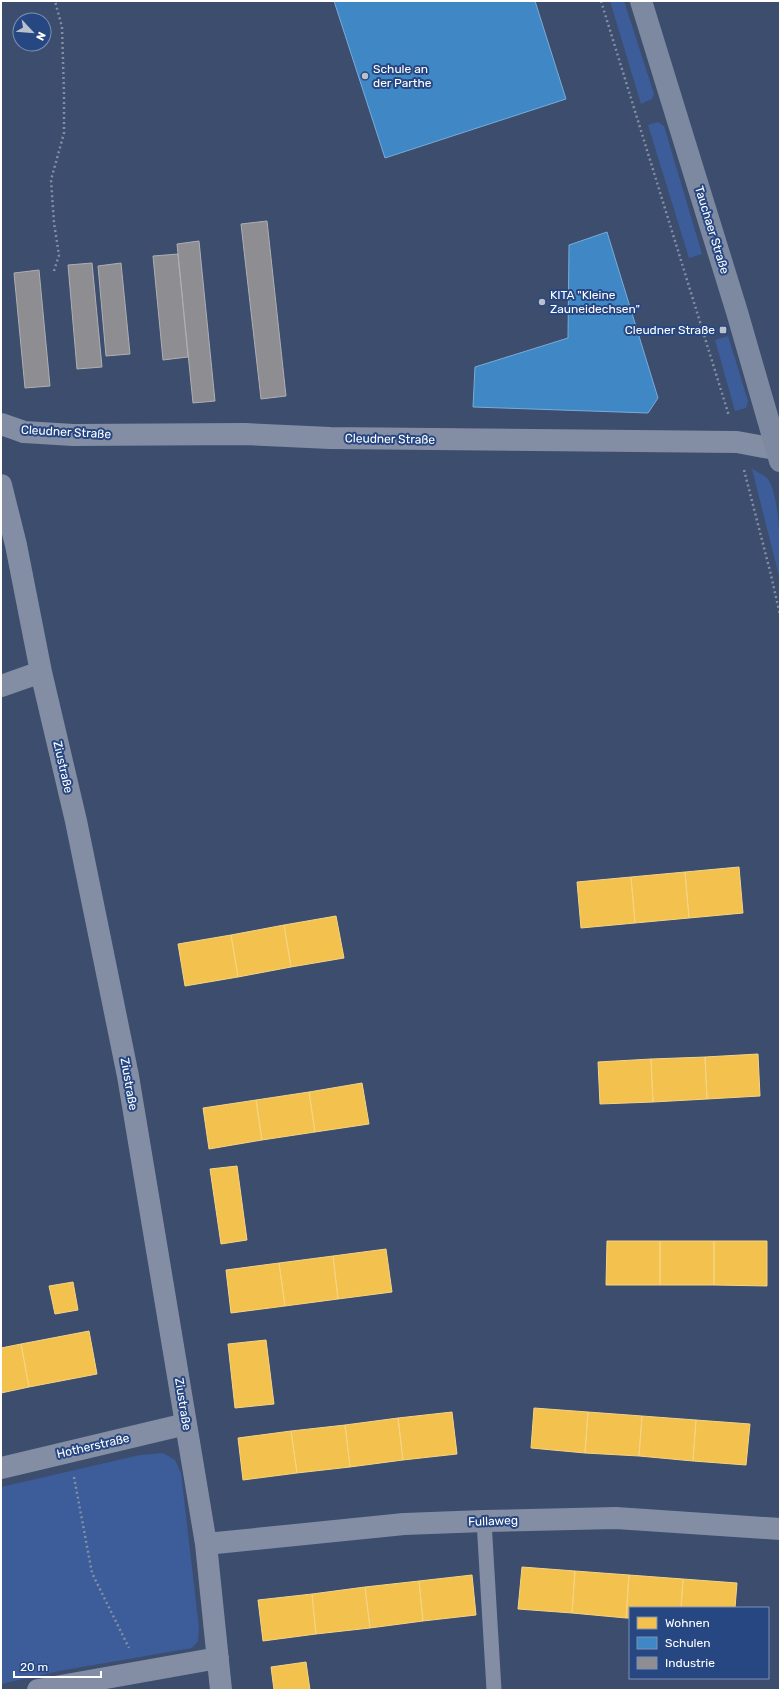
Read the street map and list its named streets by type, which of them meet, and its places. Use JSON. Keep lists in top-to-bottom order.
{
  "streets": {
    "main road": ["Tauchaer Straße"],
    "street": [
      "Cleudner Straße",
      "Ziustraße",
      "Hotherstraße",
      "Fullaweg"
    ]
  },
  "crossings": [
    ["Tauchaer Straße", "Cleudner Straße"],
    ["Ziustraße", "Hotherstraße"],
    ["Ziustraße", "Fullaweg"]
  ],
  "places": {
    "other": ["Schule an der Parthe", "KITA \"Kleine Zauneidechsen\""],
    "transit": ["Cleudner Straße"]
  },
  "legend": ["Wohnen", "Schulen", "Industrie"],
  "scale_bar": "20 m",
  "north": "bottom right"
}
